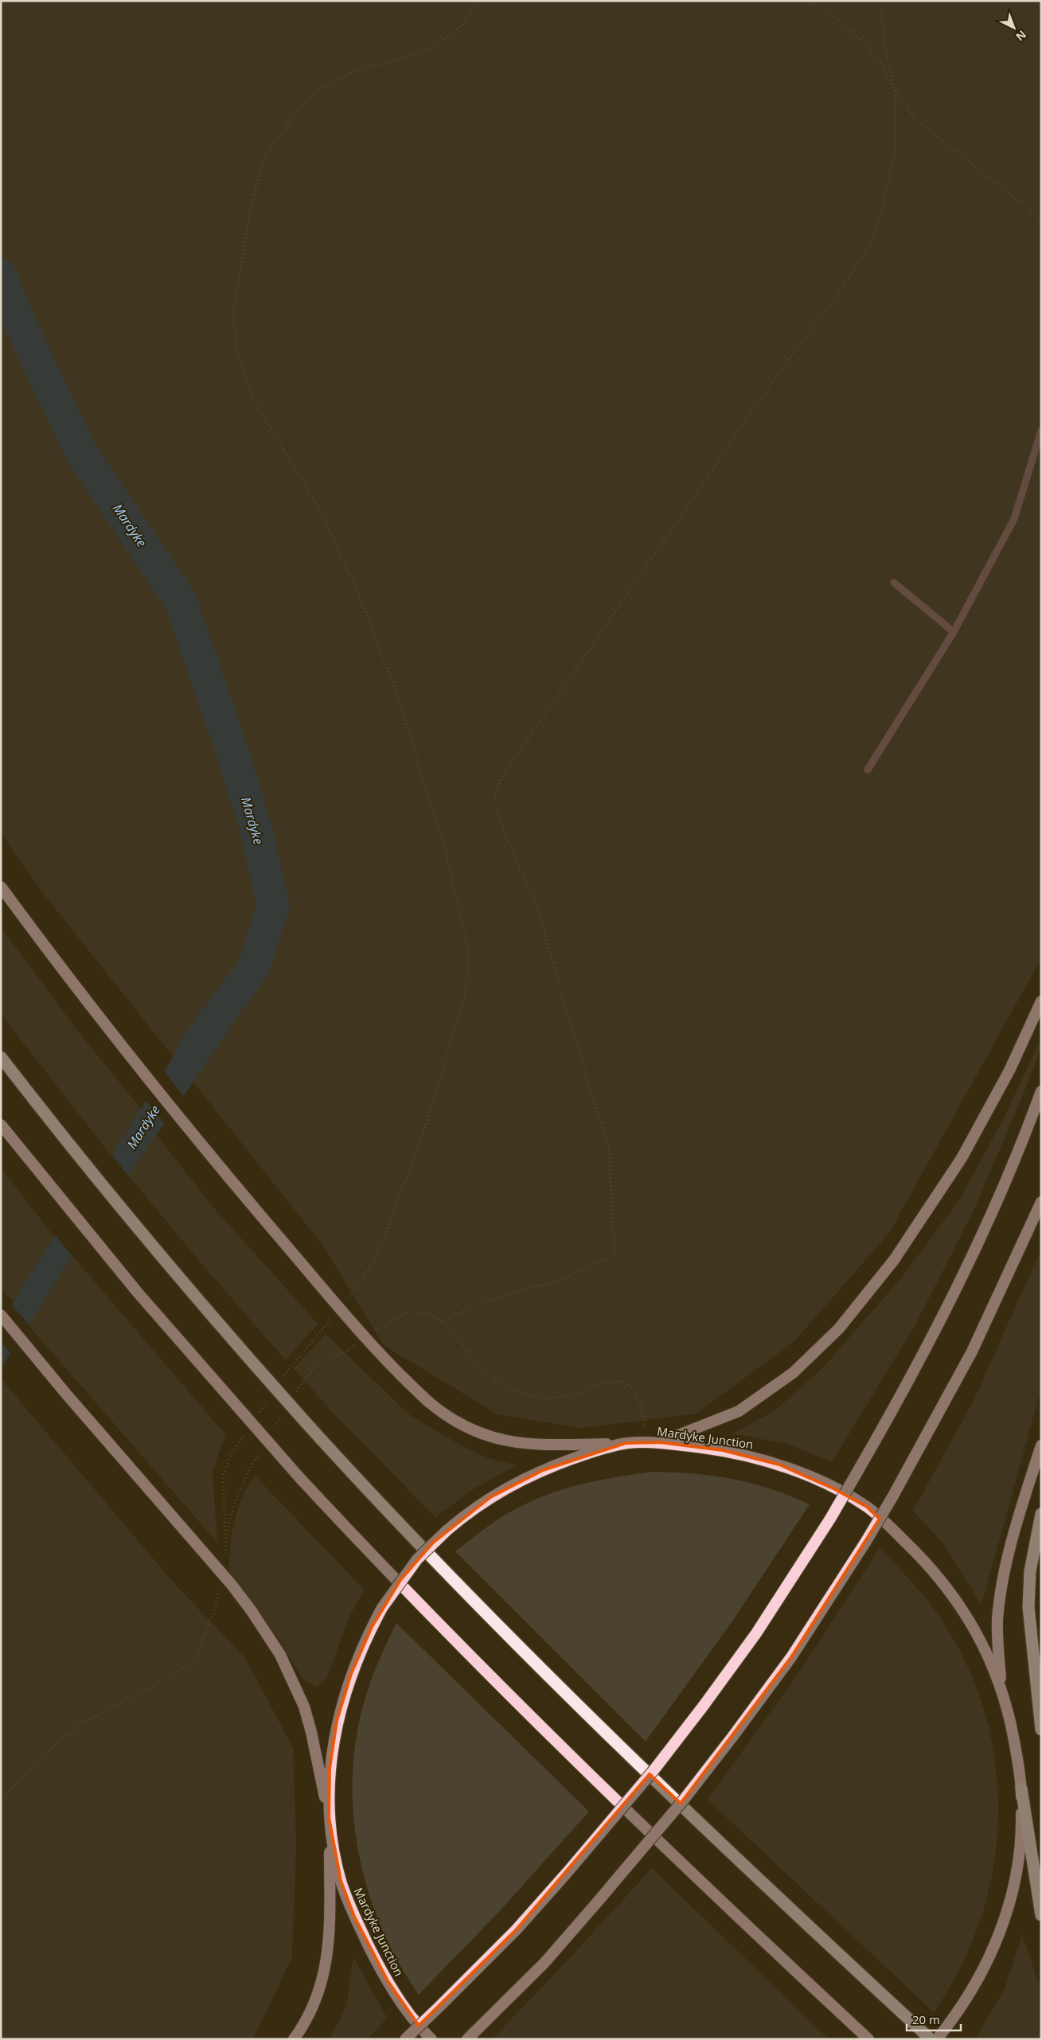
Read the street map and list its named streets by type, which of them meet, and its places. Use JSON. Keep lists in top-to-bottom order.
{
  "streets": {
    "highway": ["Mardyke Junction"]
  },
  "water": ["Mardyke"],
  "scale_bar": "20 m",
  "north": "bottom right"
}
